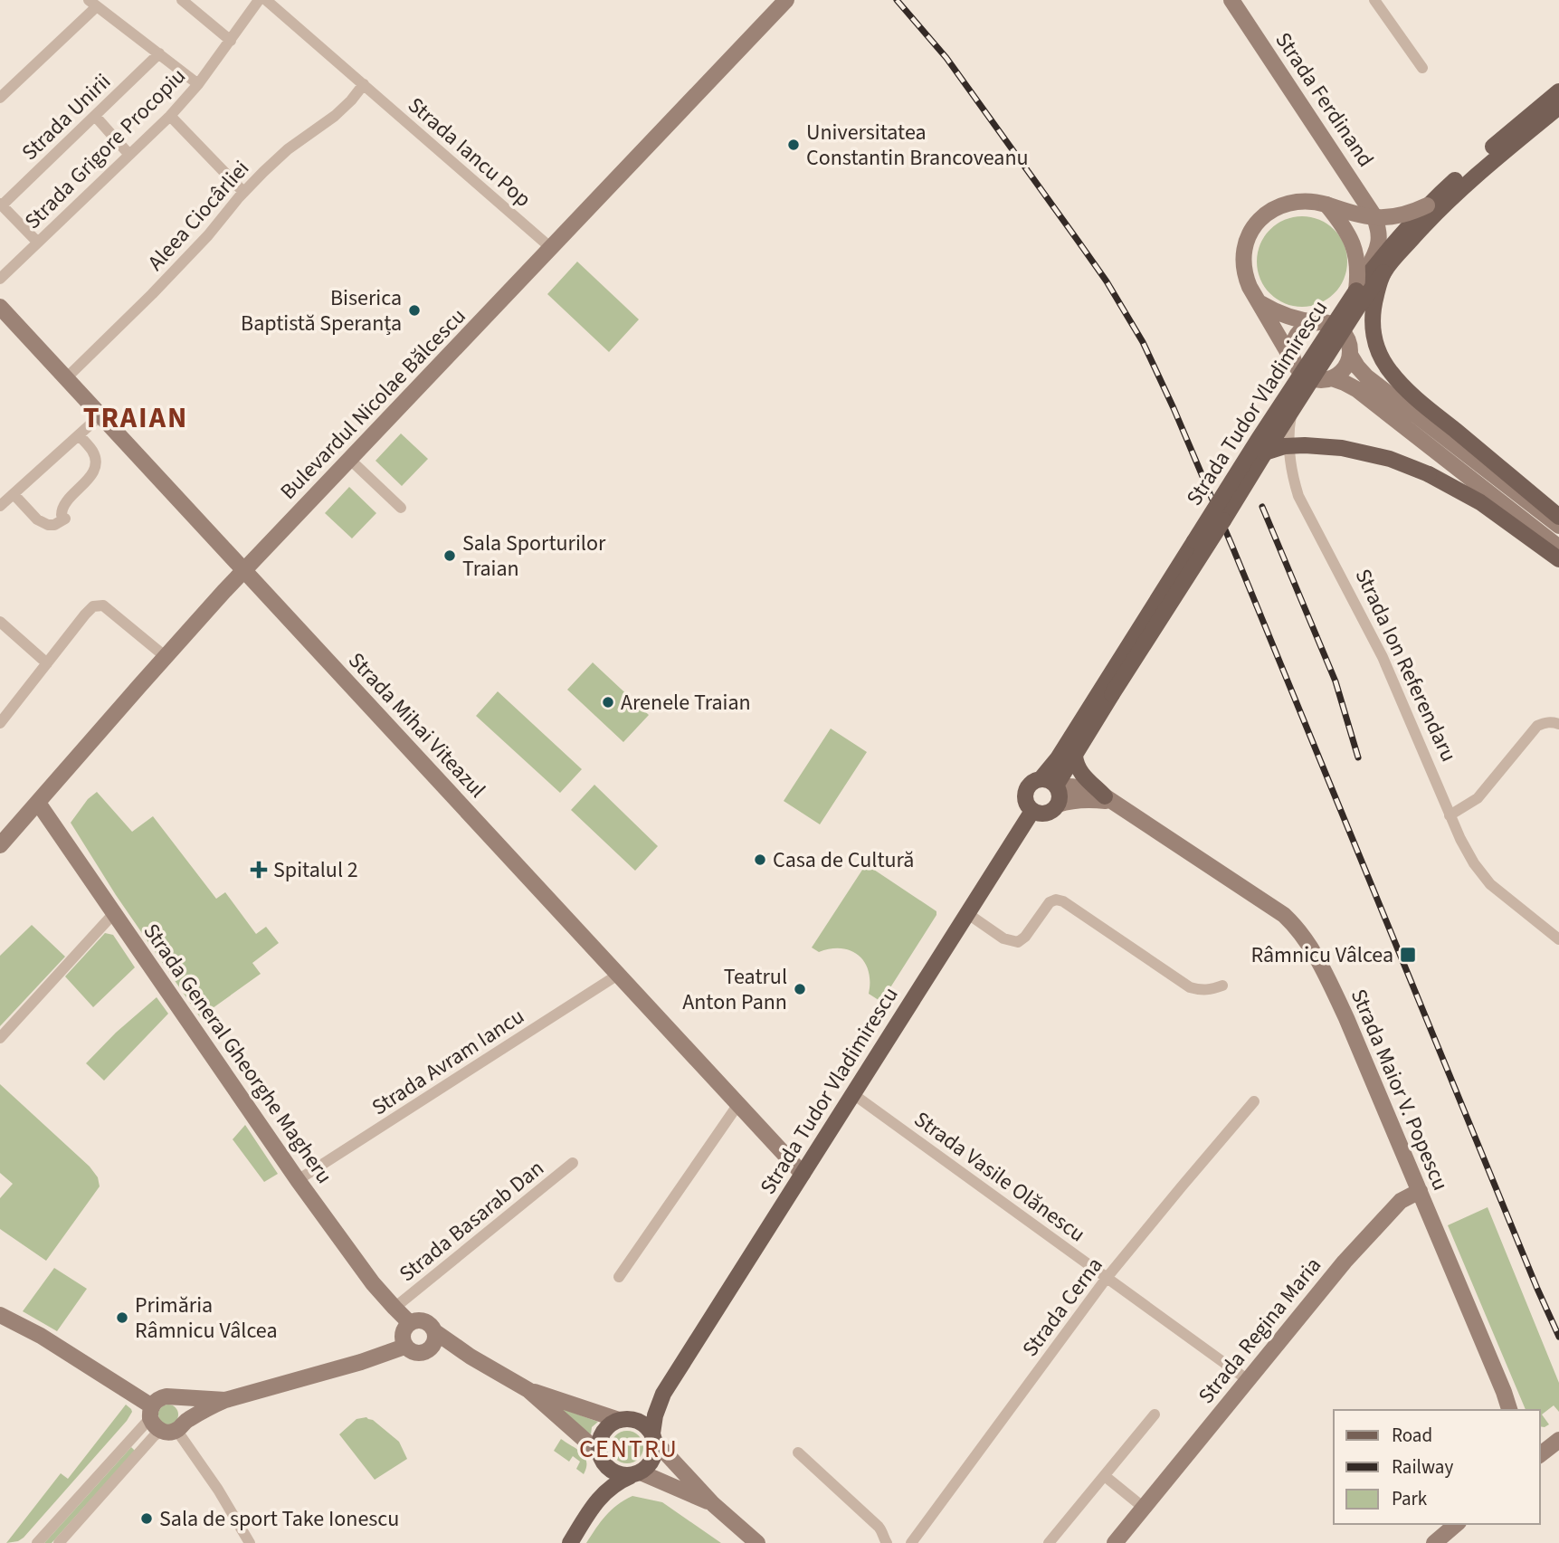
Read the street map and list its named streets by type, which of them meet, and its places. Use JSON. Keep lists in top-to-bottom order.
{
  "streets": {
    "main road": [
      "Strada Ferdinand",
      "Strada Tudor Vladimirescu",
      "Bulevardul Nicolae Bălcescu",
      "Strada Mihai Viteazul",
      "Strada General Gheorghe Magheru",
      "Strada Maior V. Popescu",
      "Strada Regina Maria"
    ],
    "street": [
      "Strada Unirii",
      "Strada Grigore Procopiu",
      "Strada Iancu Pop",
      "Aleea Ciocârliei",
      "Strada Ion Referendaru",
      "Strada Avram Iancu",
      "Strada Vasile Olănescu",
      "Strada Basarab Dan",
      "Strada Cerna"
    ]
  },
  "crossings": [
    ["Strada Ferdinand", "Strada Tudor Vladimirescu"],
    ["Strada Iancu Pop", "Aleea Ciocârliei"],
    ["Strada Iancu Pop", "Bulevardul Nicolae Bălcescu"],
    ["Aleea Ciocârliei", "Strada Mihai Viteazul"],
    ["Strada Tudor Vladimirescu", "Strada Mihai Viteazul"],
    ["Strada Tudor Vladimirescu", "Strada Maior V. Popescu"],
    ["Strada Tudor Vladimirescu", "Strada Vasile Olănescu"],
    ["Bulevardul Nicolae Bălcescu", "Strada Mihai Viteazul"],
    ["Bulevardul Nicolae Bălcescu", "Strada General Gheorghe Magheru"],
    ["Strada Mihai Viteazul", "Strada Avram Iancu"],
    ["Strada General Gheorghe Magheru", "Strada Avram Iancu"],
    ["Strada General Gheorghe Magheru", "Strada Basarab Dan"],
    ["Strada Maior V. Popescu", "Strada Regina Maria"],
    ["Strada Vasile Olănescu", "Strada Cerna"],
    ["Strada Vasile Olănescu", "Strada Regina Maria"]
  ],
  "districts": ["TRAIAN", "CENTRU"],
  "places": {
    "other": [
      "Universitatea Constantin Brancoveanu",
      "Biserica Baptistă Speranța",
      "Sala Sporturilor Traian",
      "Arenele Traian",
      "Casa de Cultură",
      "Teatrul Anton Pann",
      "Primăria Râmnicu Vâlcea",
      "Sala de sport Take Ionescu"
    ],
    "health": ["Spitalul 2"],
    "transit": ["Râmnicu Vâlcea"]
  },
  "legend": ["Road", "Railway", "Park"]
}
